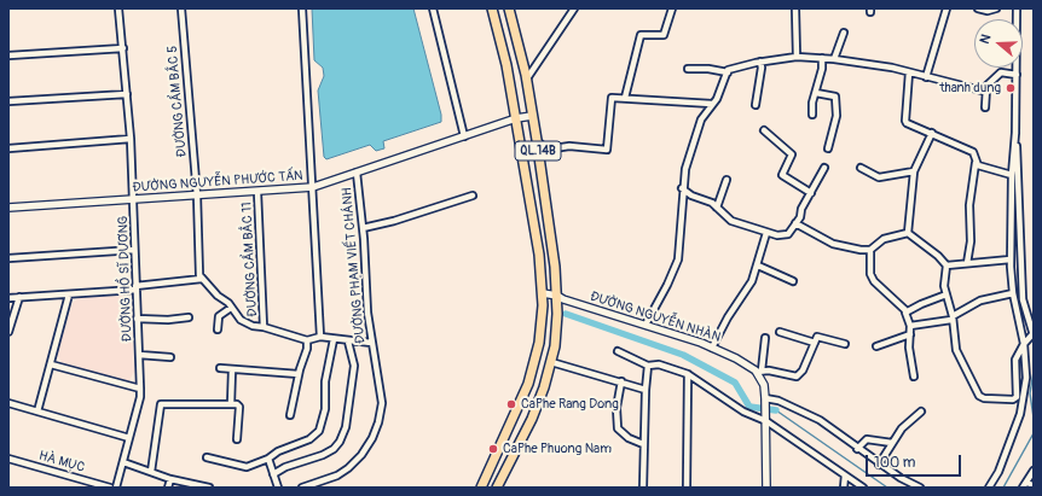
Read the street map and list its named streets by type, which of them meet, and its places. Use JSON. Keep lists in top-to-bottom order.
{
  "streets": {
    "highway": ["QL.14B"],
    "street": [
      "ĐƯỜNG CẨM BẮC 5",
      "ĐƯỜNG NGUYỄN PHƯỚC TẤN",
      "ĐƯỜNG CẨM BẮC 11",
      "ĐƯỜNG PHẠM VIẾT CHÁNH",
      "ĐƯỜNG HỒ SĨ DƯƠNG",
      "ĐƯỜNG NGUYỄN NHÀN",
      "HÀ MỤC"
    ]
  },
  "crossings": [
    ["ĐƯỜNG CẨM BẮC 5", "ĐƯỜNG NGUYỄN PHƯỚC TẤN"],
    ["QL.14B", "ĐƯỜNG NGUYỄN PHƯỚC TẤN"],
    ["QL.14B", "ĐƯỜNG NGUYỄN NHÀN"],
    ["ĐƯỜNG NGUYỄN PHƯỚC TẤN", "ĐƯỜNG CẨM BẮC 11"],
    ["ĐƯỜNG NGUYỄN PHƯỚC TẤN", "ĐƯỜNG PHẠM VIẾT CHÁNH"],
    ["ĐƯỜNG NGUYỄN PHƯỚC TẤN", "ĐƯỜNG HỒ SĨ DƯƠNG"]
  ],
  "places": ["thanh dung", "CaPhe Rang Dong", "CaPhe Phuong Nam"],
  "scale_bar": "100 m",
  "north": "left"
}
